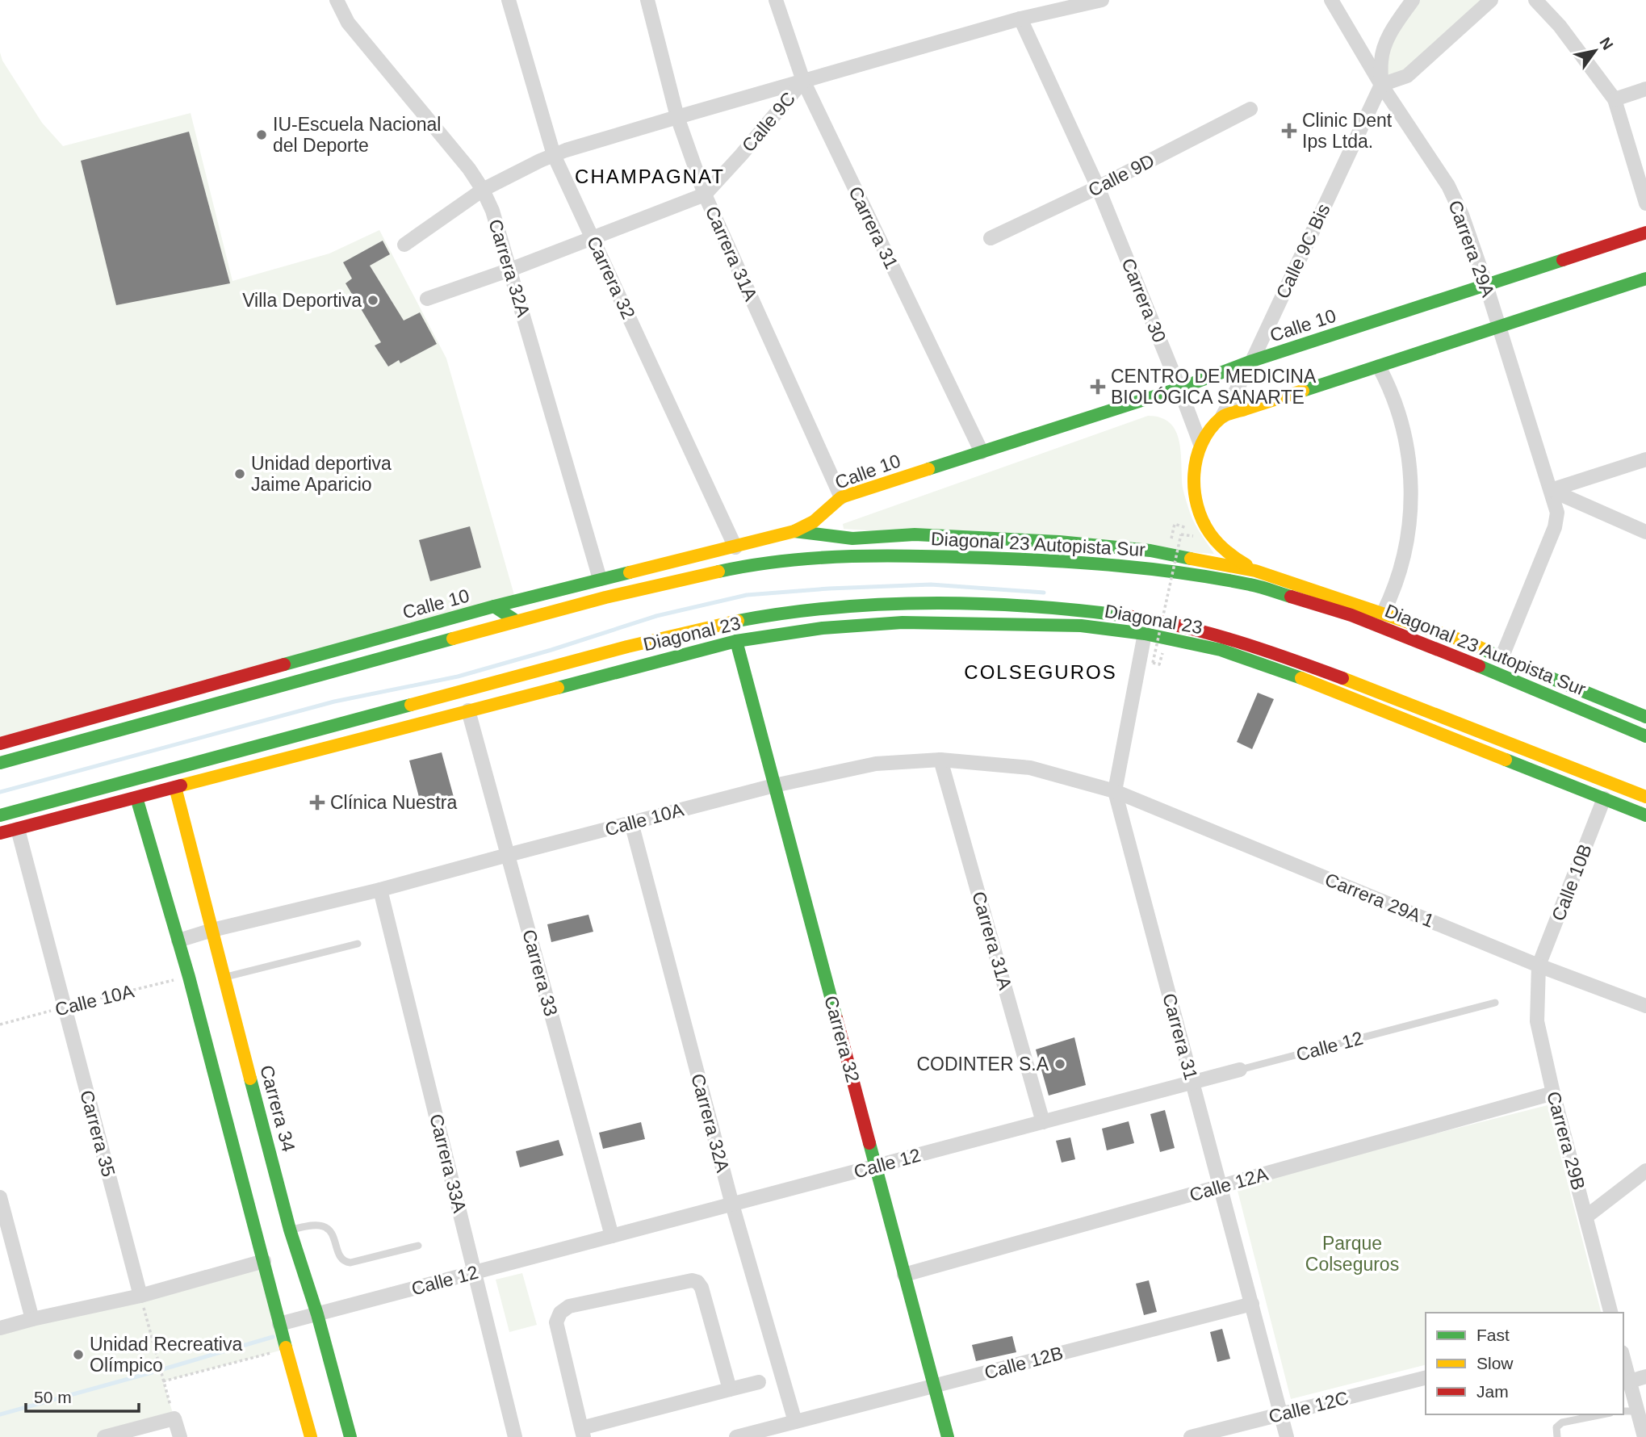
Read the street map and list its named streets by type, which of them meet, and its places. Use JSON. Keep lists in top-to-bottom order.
{
  "streets": {
    "street": [
      "Calle 9C",
      "Calle 9D",
      "Carrera 31",
      "Carrera 29A",
      "Calle 9C Bis",
      "Carrera 31A",
      "Carrera 32A",
      "Carrera 32",
      "Carrera 30",
      "Calle 10",
      "Diagonal 23 Autopista Sur",
      "Diagonal 23",
      "Calle 10A",
      "Calle 10B",
      "Carrera 29A 1",
      "Carrera 33",
      "Calle 12",
      "Carrera 34",
      "Carrera 35",
      "Carrera 29B",
      "Carrera 33A",
      "Calle 12A",
      "Calle 12B",
      "Calle 12C"
    ]
  },
  "crossings": [
    ["Calle 9C", "Carrera 31"],
    ["Calle 9C", "Carrera 31A"],
    ["Calle 9C", "Carrera 32A"],
    ["Calle 9C", "Carrera 32"],
    ["Calle 9C", "Carrera 30"],
    ["Calle 9D", "Carrera 30"],
    ["Carrera 31", "Calle 10"],
    ["Carrera 31", "Diagonal 23"],
    ["Carrera 31", "Calle 10A"],
    ["Carrera 31", "Carrera 29A 1"],
    ["Carrera 31", "Calle 12"],
    ["Carrera 31", "Calle 12A"],
    ["Carrera 31", "Calle 12B"],
    ["Carrera 31", "Calle 12C"],
    ["Carrera 29A", "Calle 9C Bis"],
    ["Carrera 29A", "Calle 10"],
    ["Calle 9C Bis", "Calle 10"],
    ["Carrera 31A", "Calle 10"],
    ["Carrera 31A", "Calle 10A"],
    ["Carrera 31A", "Calle 12"],
    ["Carrera 32A", "Calle 10"],
    ["Carrera 32A", "Calle 10A"],
    ["Carrera 32A", "Calle 12"],
    ["Carrera 32A", "Calle 12B"],
    ["Carrera 32", "Calle 10"],
    ["Carrera 32", "Diagonal 23"],
    ["Carrera 32", "Calle 10A"],
    ["Carrera 32", "Calle 12"],
    ["Carrera 32", "Calle 12A"],
    ["Carrera 32", "Calle 12B"],
    ["Carrera 30", "Calle 10"],
    ["Calle 10", "Diagonal 23 Autopista Sur"],
    ["Diagonal 23", "Calle 10B"],
    ["Diagonal 23", "Carrera 33"],
    ["Calle 10A", "Carrera 29A 1"],
    ["Calle 10A", "Carrera 33"],
    ["Calle 10A", "Carrera 34"],
    ["Calle 10A", "Carrera 35"],
    ["Calle 10A", "Carrera 33A"],
    ["Calle 10B", "Carrera 29A 1"],
    ["Calle 10B", "Carrera 29B"],
    ["Carrera 29A 1", "Carrera 29B"],
    ["Carrera 33", "Calle 12"],
    ["Calle 12", "Carrera 34"],
    ["Calle 12", "Carrera 33A"],
    ["Carrera 29B", "Calle 12A"]
  ],
  "districts": ["CHAMPAGNAT", "COLSEGUROS"],
  "parks": ["Parque Colseguros"],
  "places": {
    "health": ["Clinic Dent Ips Ltda.", "CENTRO DE MEDICINA BIOLÓGICA SANARTE", "Clínica Nuestra"],
    "other": [
      "IU-Escuela Nacional del Deporte",
      "Villa Deportiva",
      "Unidad deportiva Jaime Aparicio",
      "CODINTER S.A",
      "Unidad Recreativa Olímpico"
    ]
  },
  "legend": ["Fast", "Slow", "Jam"],
  "scale_bar": "50 m",
  "north": "top right"
}
